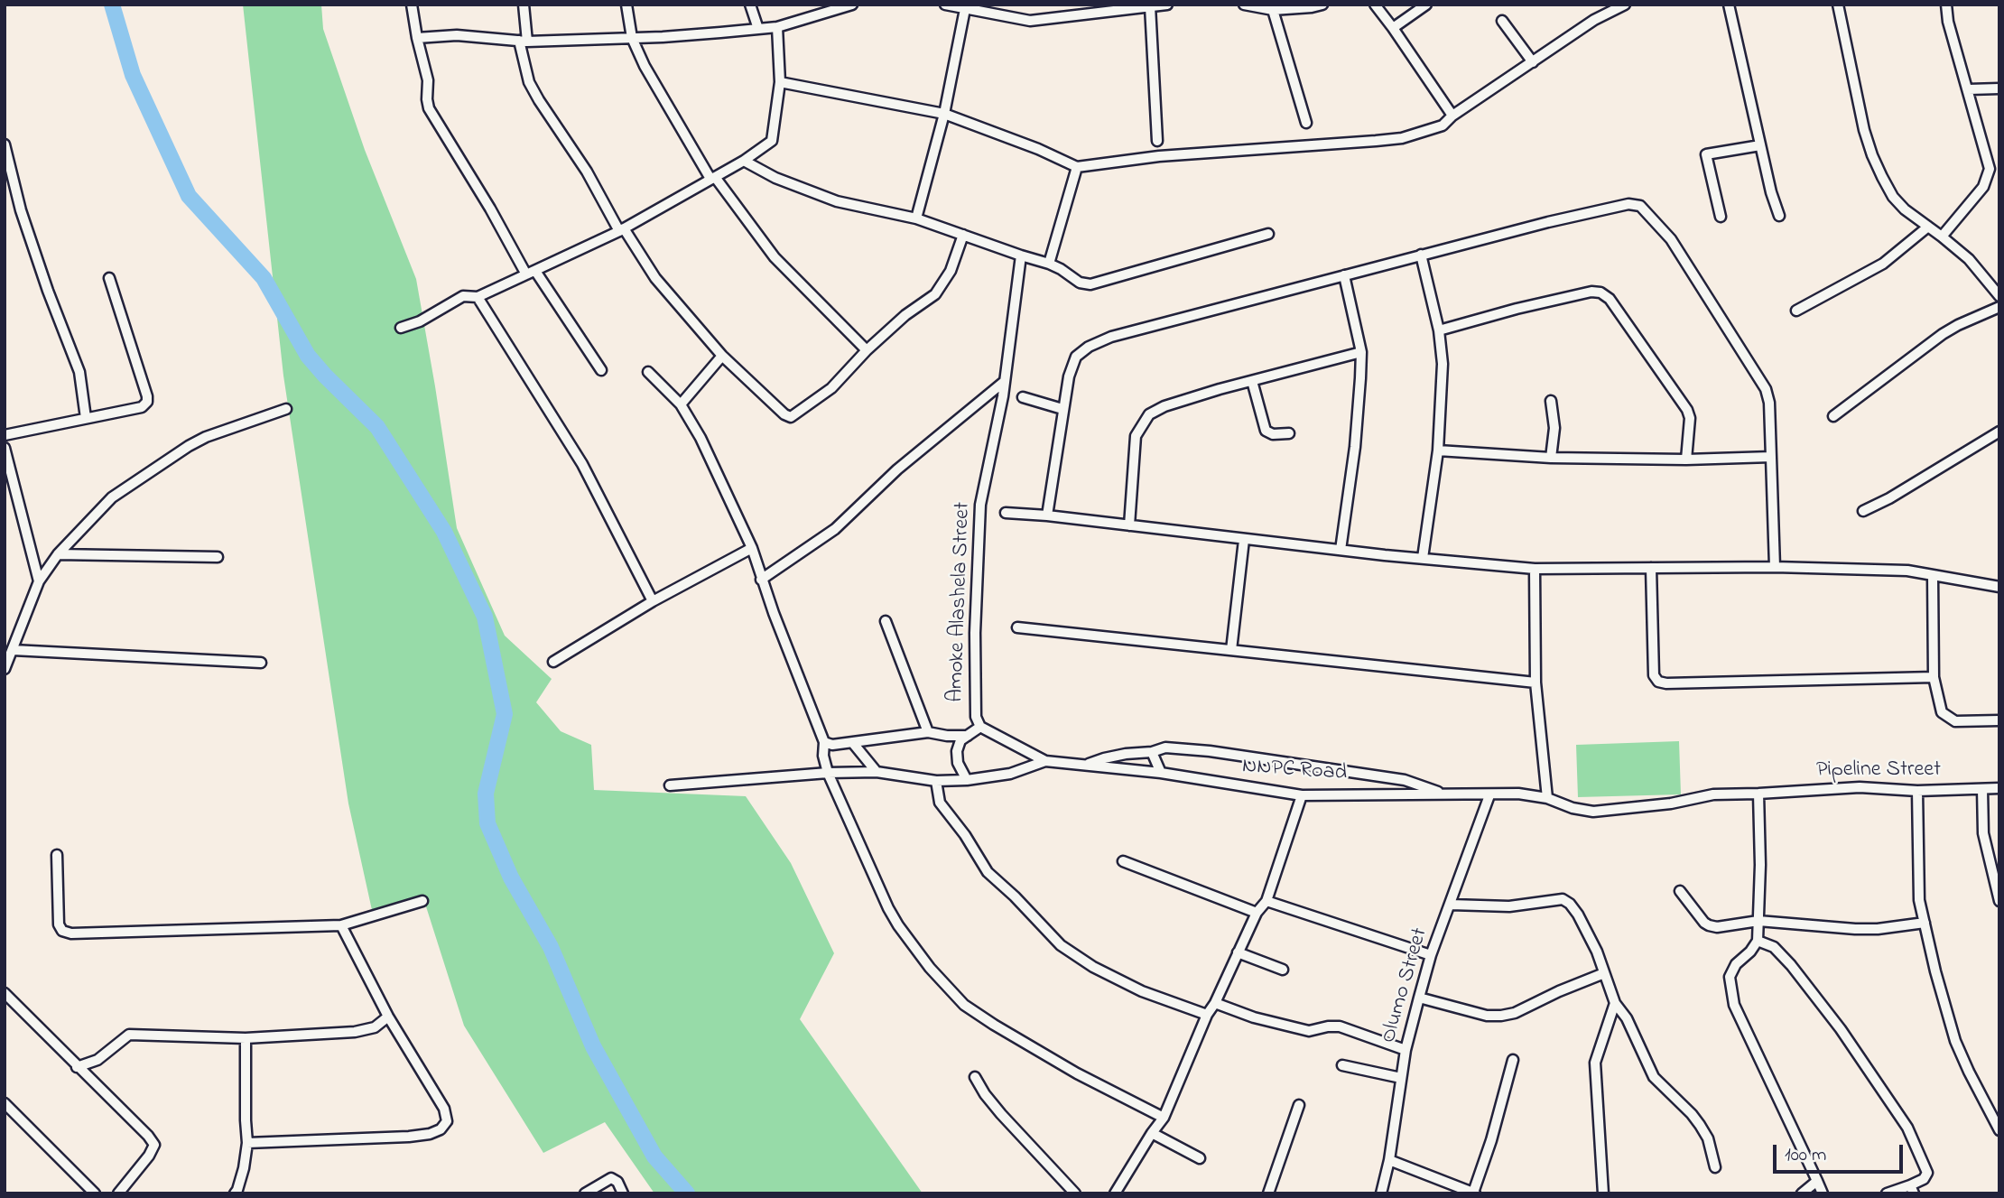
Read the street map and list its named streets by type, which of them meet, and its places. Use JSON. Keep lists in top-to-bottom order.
{
  "streets": {
    "street": [
      "Amoke Alashela Street",
      "NNPC Road",
      "Pipeline Street",
      "Olumo Street"
    ]
  },
  "crossings": [
    ["Amoke Alashela Street", "NNPC Road"],
    ["NNPC Road", "Pipeline Street"],
    ["NNPC Road", "Olumo Street"]
  ],
  "scale_bar": "100 m"
}
